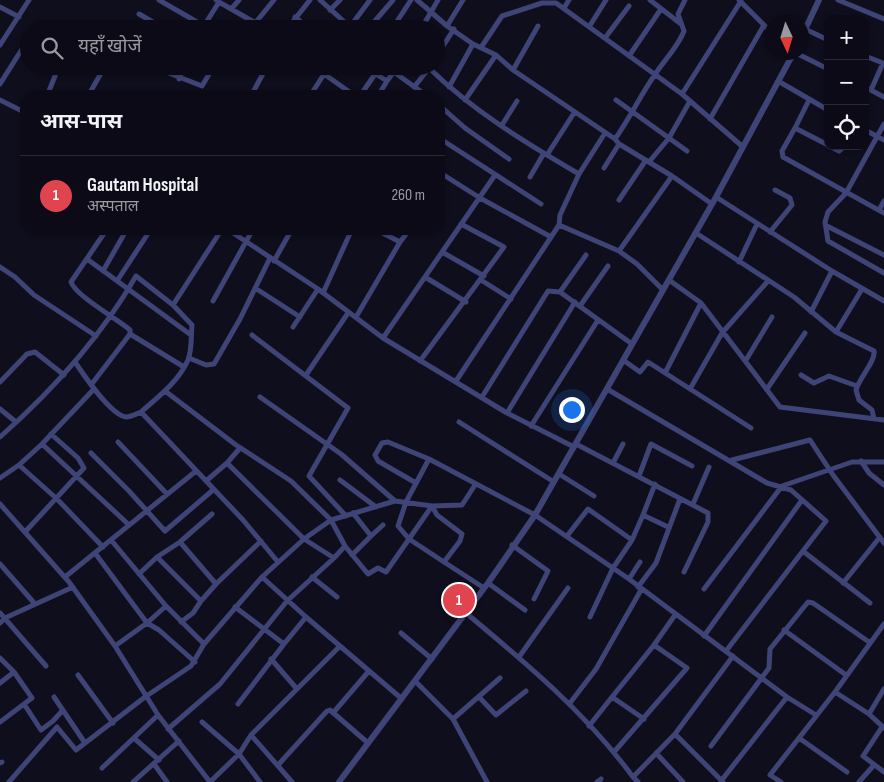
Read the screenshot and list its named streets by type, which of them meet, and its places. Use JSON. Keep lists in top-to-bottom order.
{
  "north": "bottom",
  "page": {
    "map_buttons": ["+", "−"],
    "search": "यहाँ खोजें",
    "heading": "आस-पास",
    "list": [
      {
        "mark": "1",
        "name": "Gautam Hospital",
        "note": "अस्पताल",
        "value": "260 m"
      }
    ],
    "pins": "1"
  }
}
